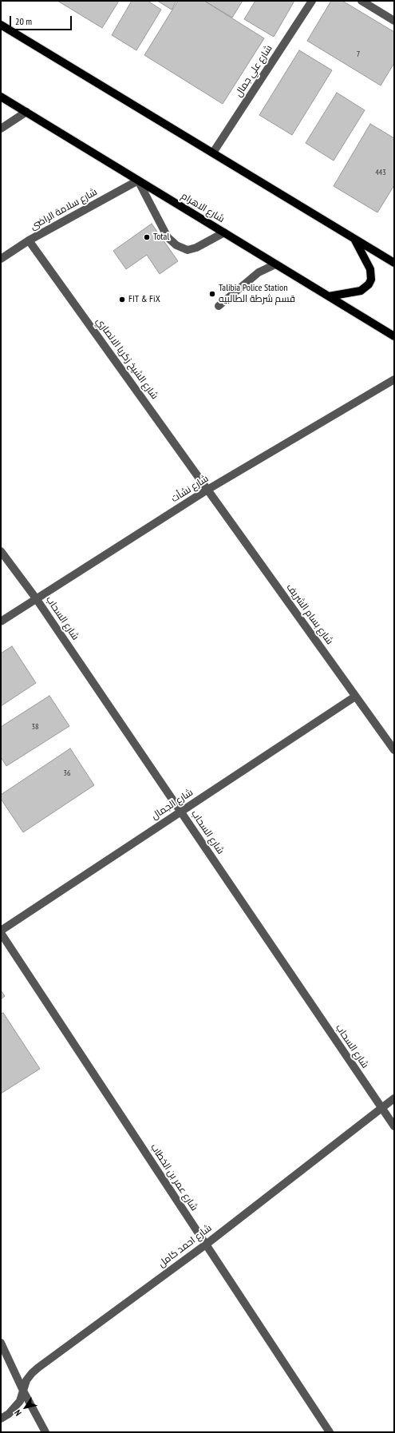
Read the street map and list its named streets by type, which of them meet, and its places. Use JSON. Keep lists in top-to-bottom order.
{
  "streets": {
    "main road": ["شارع الاهرام"],
    "street": [
      "شارع علي جمال",
      "شارع سلامة الراضى",
      "شارع الشيخ زكريا الانصاري",
      "شارع نشأت",
      "شارع بسام الشريف",
      "شارع السحاب",
      "شارع الجمال",
      "شارع عمر بن الخطاب",
      "شارع احمد كامل"
    ]
  },
  "crossings": [
    ["شارع الاهرام", "شارع سلامة الراضى"],
    ["شارع سلامة الراضى", "شارع الشيخ زكريا الانصاري"],
    ["شارع الشيخ زكريا الانصاري", "شارع نشأت"],
    ["شارع الشيخ زكريا الانصاري", "شارع بسام الشريف"],
    ["شارع نشأت", "شارع بسام الشريف"],
    ["شارع نشأت", "شارع السحاب"],
    ["شارع بسام الشريف", "شارع الجمال"],
    ["شارع السحاب", "شارع الجمال"],
    ["شارع السحاب", "شارع احمد كامل"],
    ["شارع عمر بن الخطاب", "شارع احمد كامل"]
  ],
  "places": ["Total", "Talibia Police Station قسم شرطة الطالبيه", "FIT & FiX"],
  "house_numbers": [
    "7",
    "443",
    "38",
    "36"
  ],
  "scale_bar": "20 m",
  "north": "bottom left"
}
